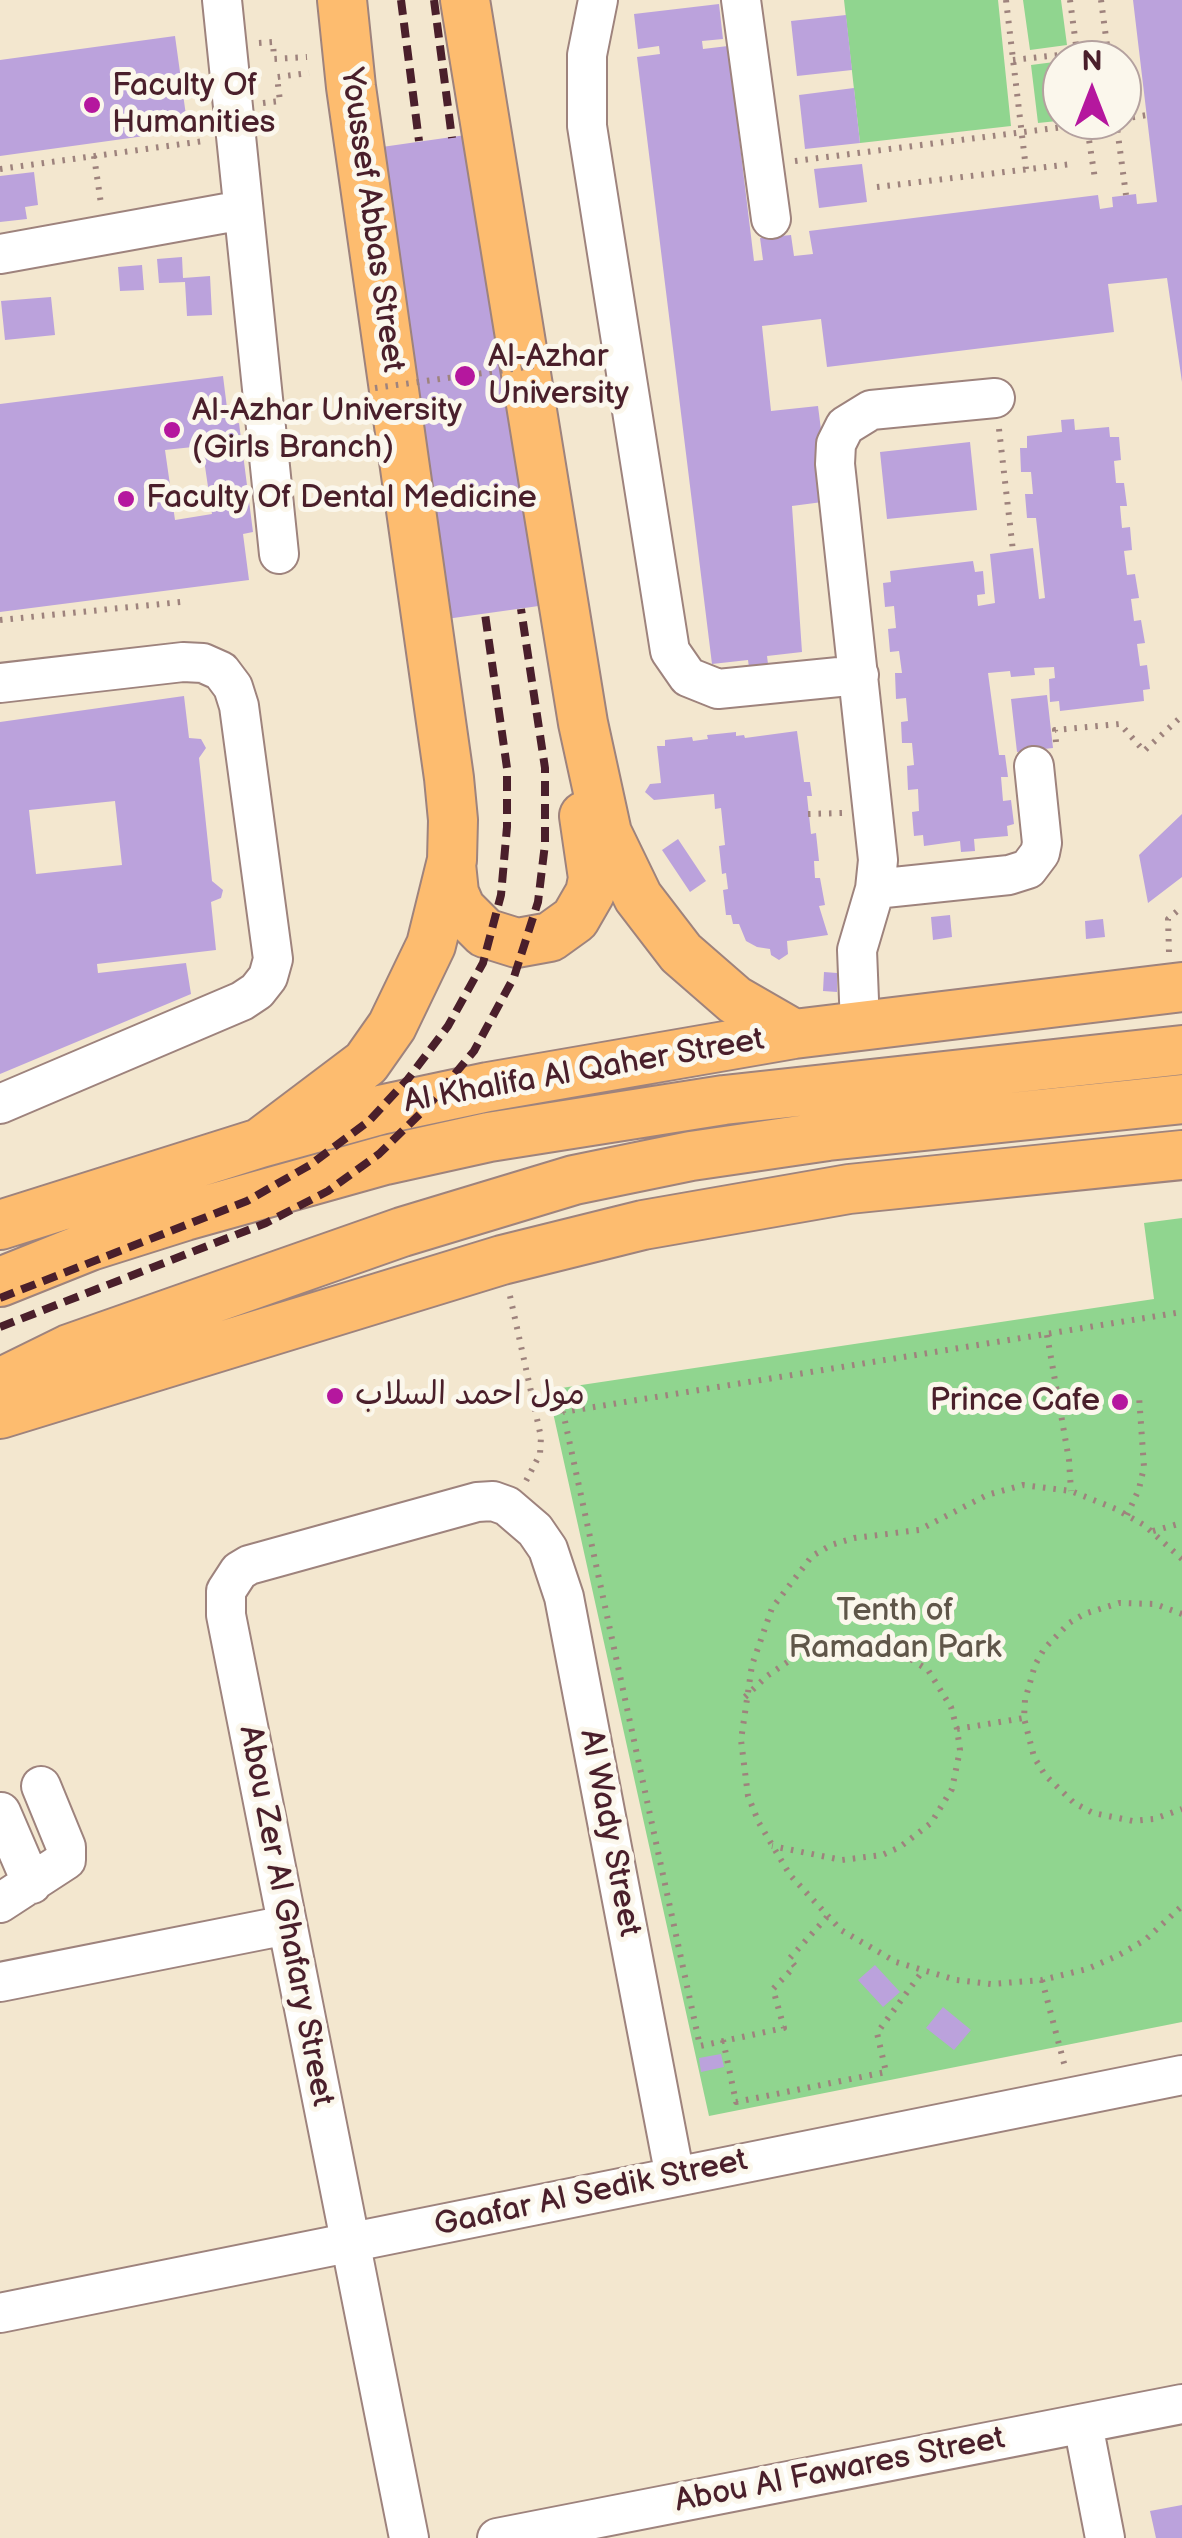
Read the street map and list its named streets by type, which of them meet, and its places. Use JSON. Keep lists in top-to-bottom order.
{
  "streets": {
    "main road": ["Youssef Abbas Street", "Al Khalifa Al Qaher Street"],
    "street": [
      "Al Wady Street",
      "Abou Zer Al Ghafary Street",
      "Gaafar Al Sedik Street",
      "Abou Al Fawares Street"
    ]
  },
  "crossings": [
    ["Youssef Abbas Street", "Al Khalifa Al Qaher Street"],
    ["Al Wady Street", "Abou Zer Al Ghafary Street"],
    ["Al Wady Street", "Gaafar Al Sedik Street"],
    ["Abou Zer Al Ghafary Street", "Gaafar Al Sedik Street"]
  ],
  "parks": ["Tenth of Ramadan Park"],
  "places": [
    "Faculty Of Humanities",
    "Al-Azhar University",
    "Al-Azhar University (Girls Branch)",
    "Faculty Of Dental Medicine",
    "مول احمد السلاب",
    "Prince Cafe"
  ],
  "north": "top"
}
